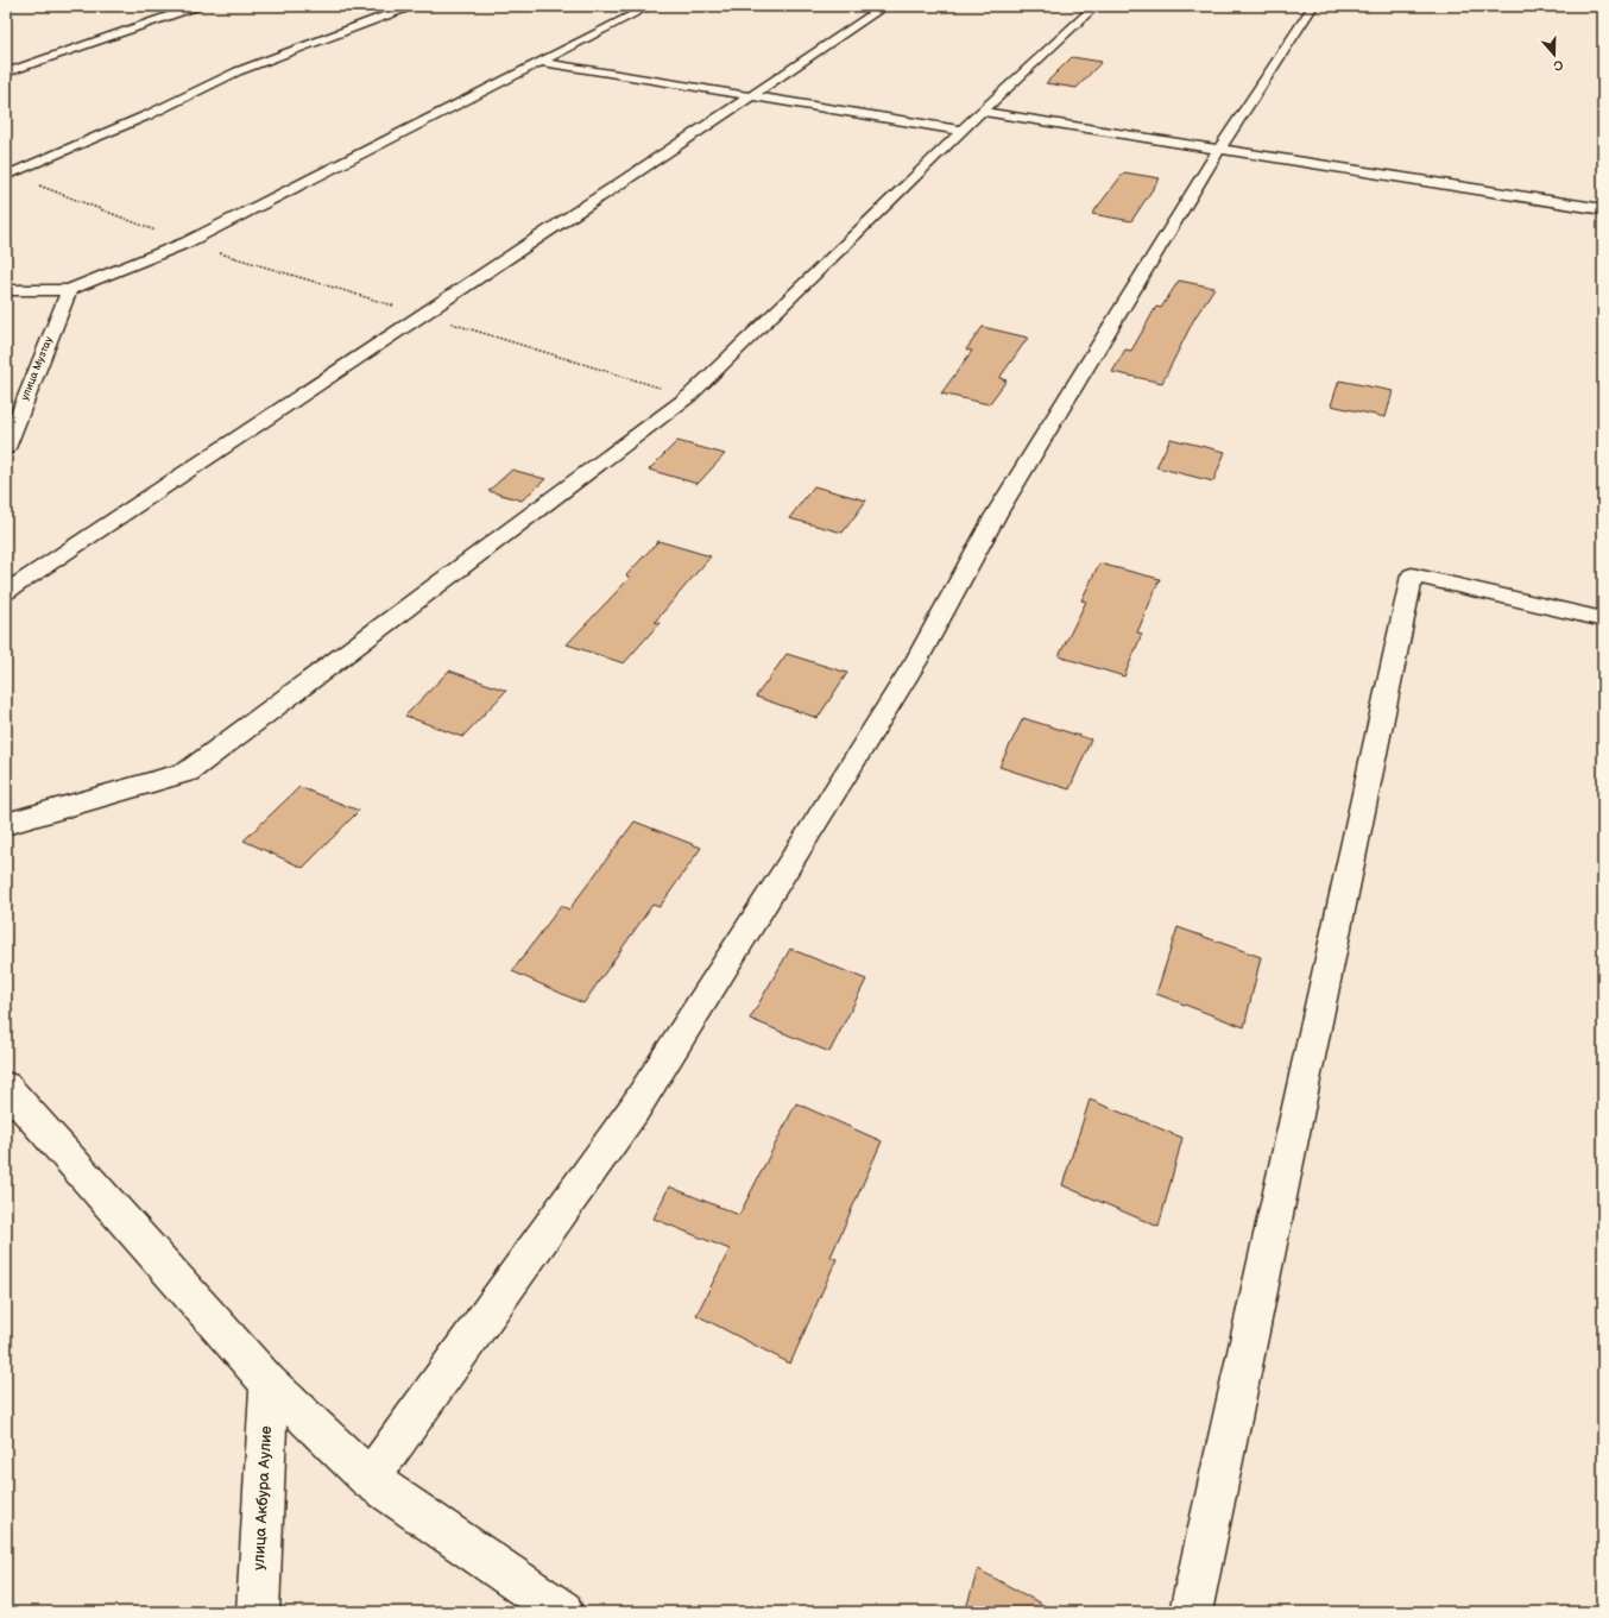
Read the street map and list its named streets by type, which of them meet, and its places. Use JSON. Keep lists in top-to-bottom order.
{
  "streets": {
    "street": ["улица Музтау", "улица Акбура Аулие"]
  },
  "north": "bottom"
}
